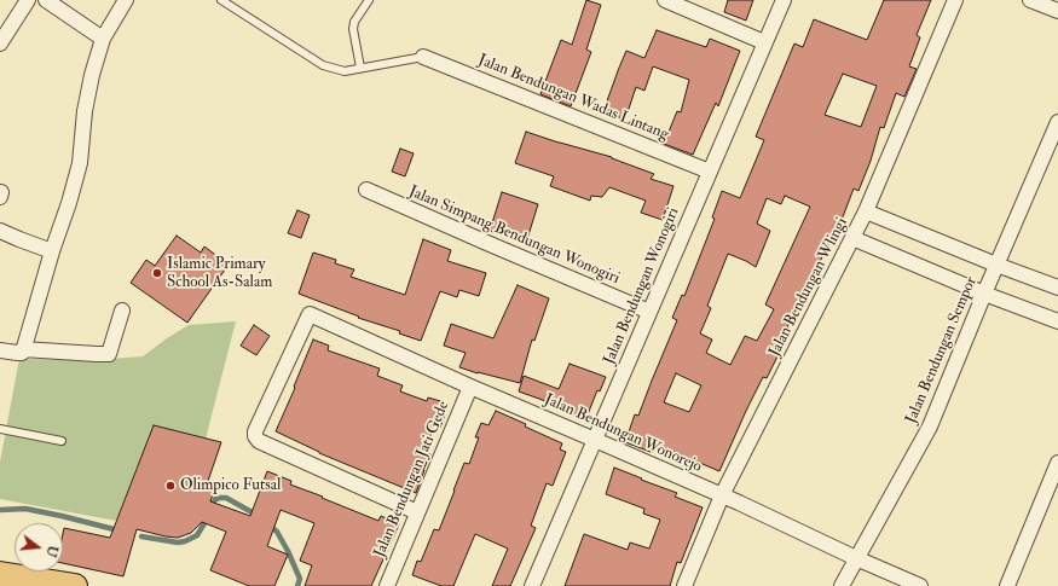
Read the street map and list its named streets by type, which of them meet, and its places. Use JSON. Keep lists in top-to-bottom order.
{
  "streets": {
    "street": [
      "Jalan Bendungan Wadas Lintang",
      "Jalan Simpang Bendungan Wonogiri",
      "Jalan Bendungan Wonogiri",
      "Jalan Bendungan Wlingi",
      "Jalan Bendungan Sempor",
      "Jalan Bendungan Wonorejo",
      "Jalan Bendungan Jati Gede"
    ]
  },
  "crossings": [
    ["Jalan Bendungan Wadas Lintang", "Jalan Bendungan Wonogiri"],
    ["Jalan Simpang Bendungan Wonogiri", "Jalan Bendungan Wonogiri"],
    ["Jalan Bendungan Wonogiri", "Jalan Bendungan Wonorejo"],
    ["Jalan Bendungan Wlingi", "Jalan Bendungan Wonorejo"],
    ["Jalan Bendungan Sempor", "Jalan Bendungan Wonorejo"],
    ["Jalan Bendungan Wonorejo", "Jalan Bendungan Jati Gede"]
  ],
  "places": ["Islamic Primary School As-Salam", "Olimpico Futsal"],
  "north": "right"
}
